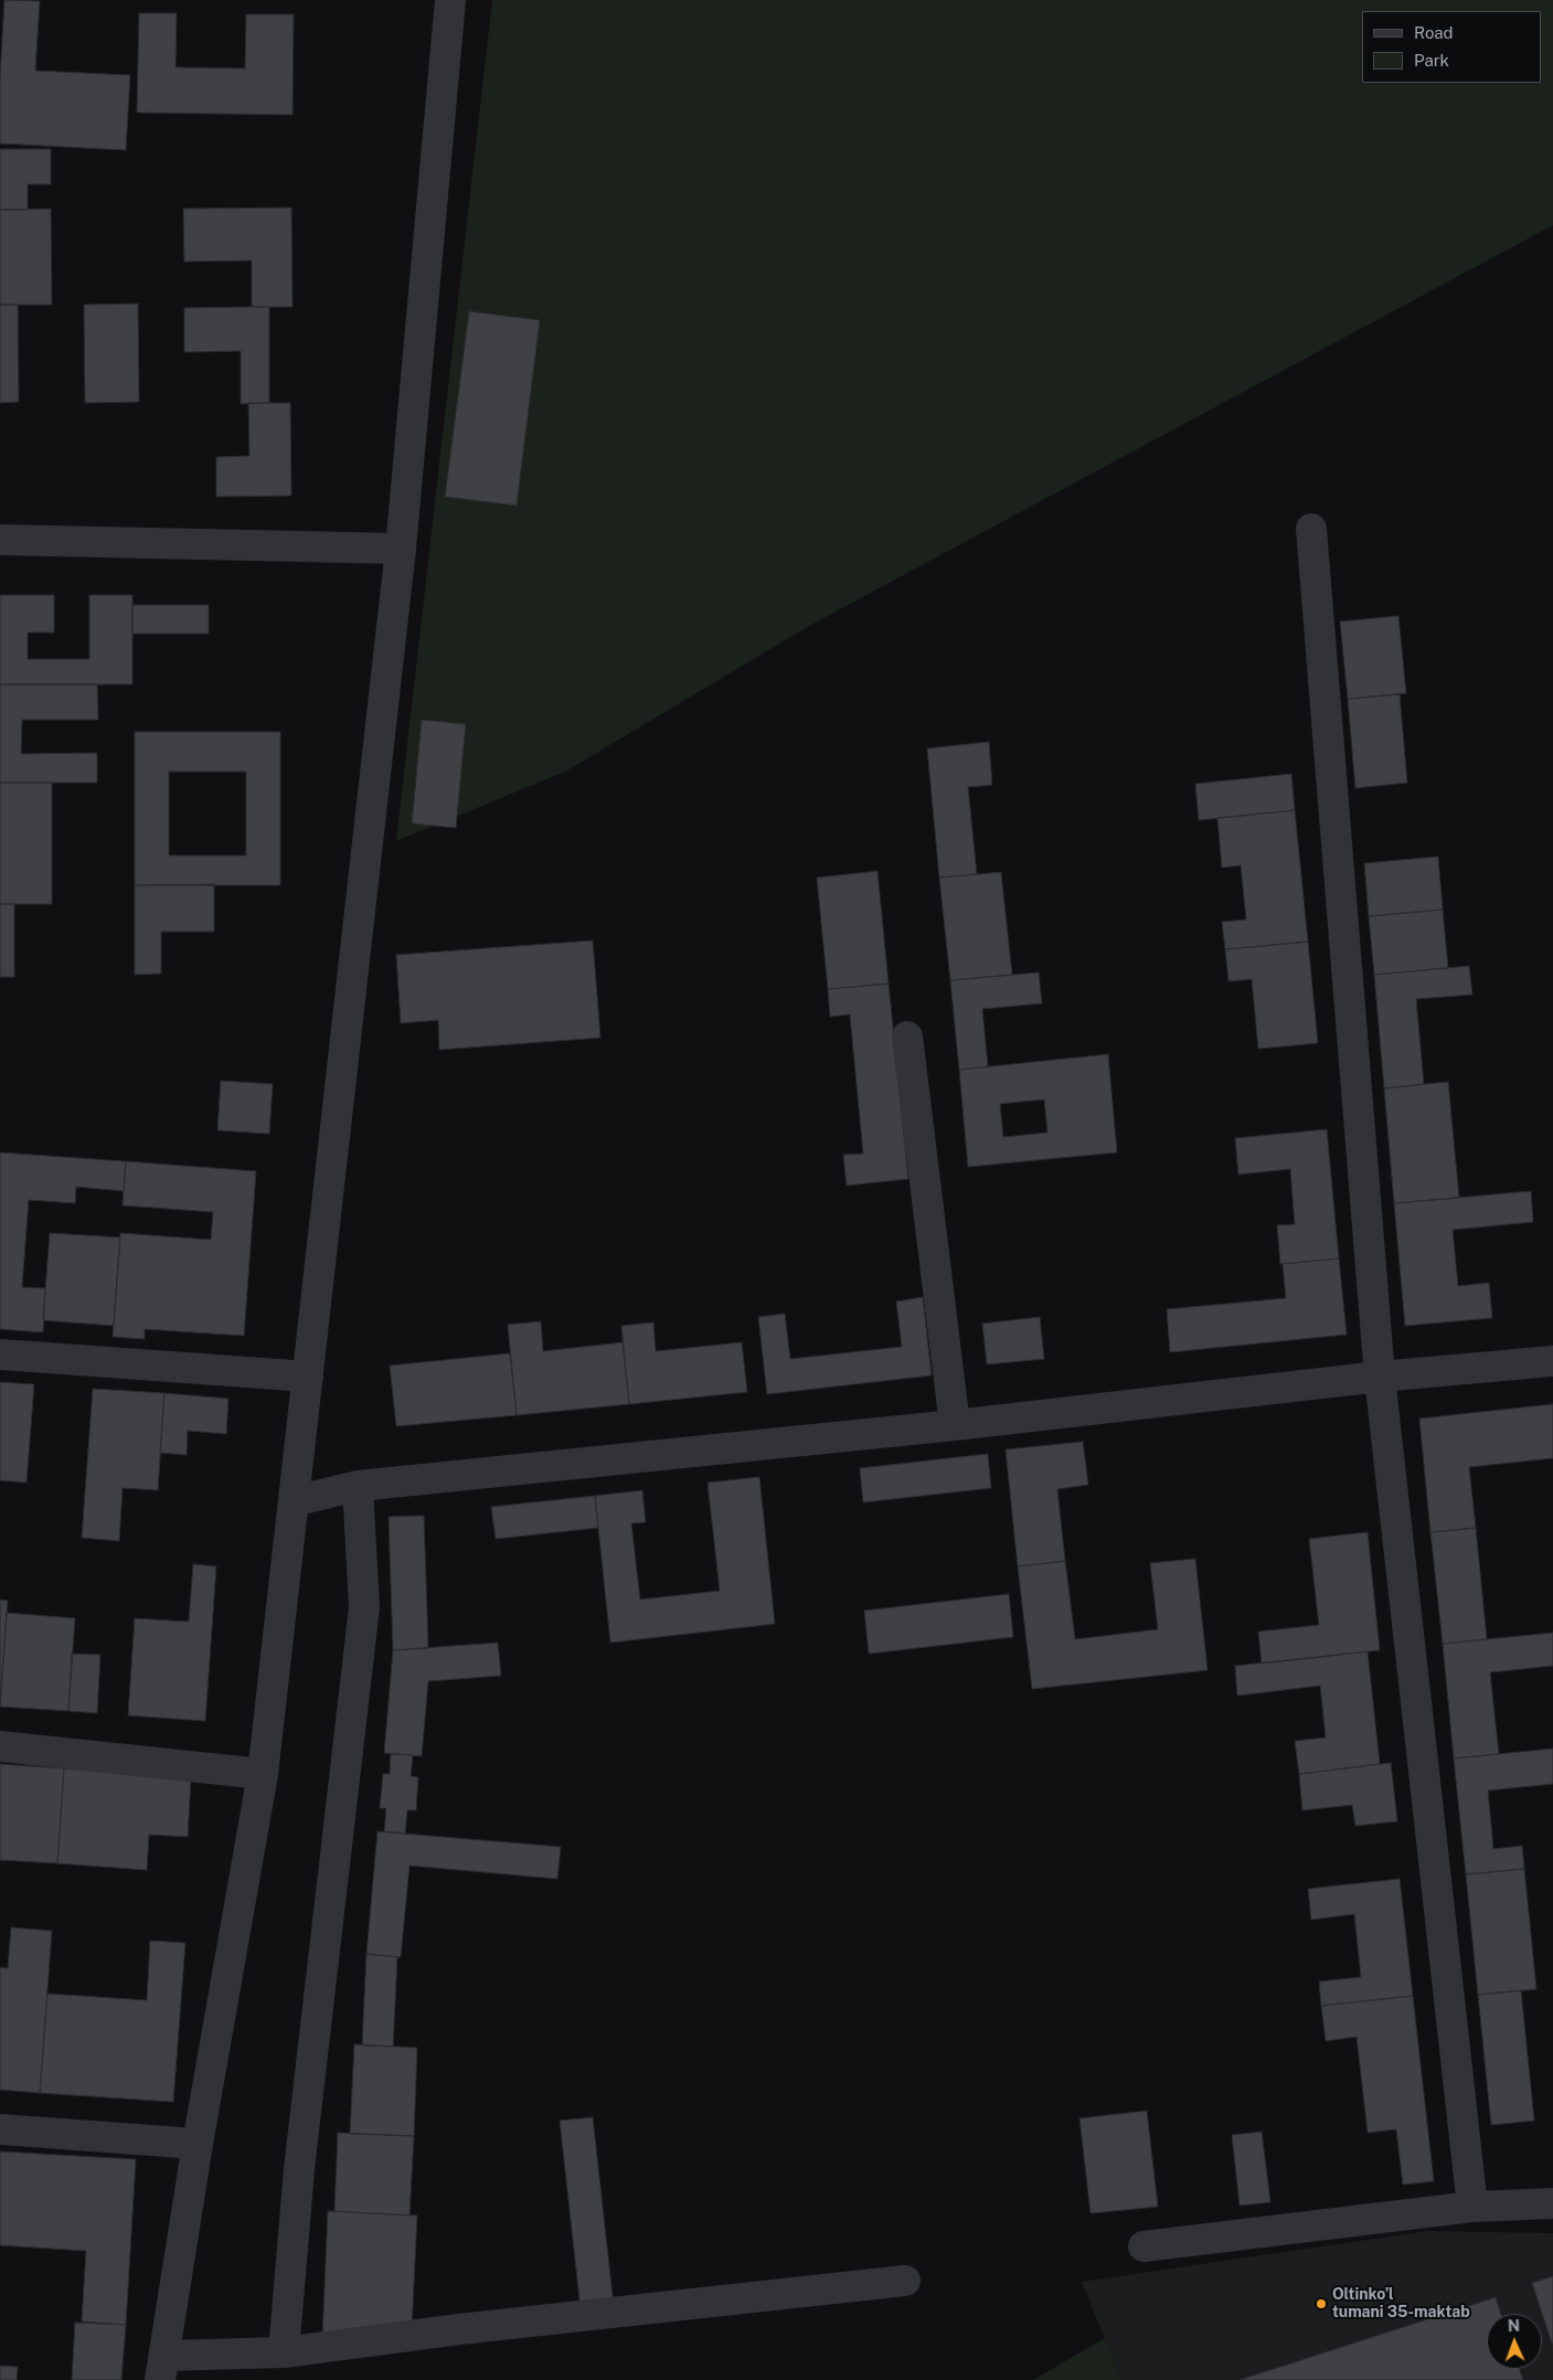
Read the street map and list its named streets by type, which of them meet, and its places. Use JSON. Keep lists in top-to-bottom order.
{
  "places": ["Oltinko’l tumani 35-maktab"],
  "legend": ["Road", "Park"],
  "north": "top"
}
